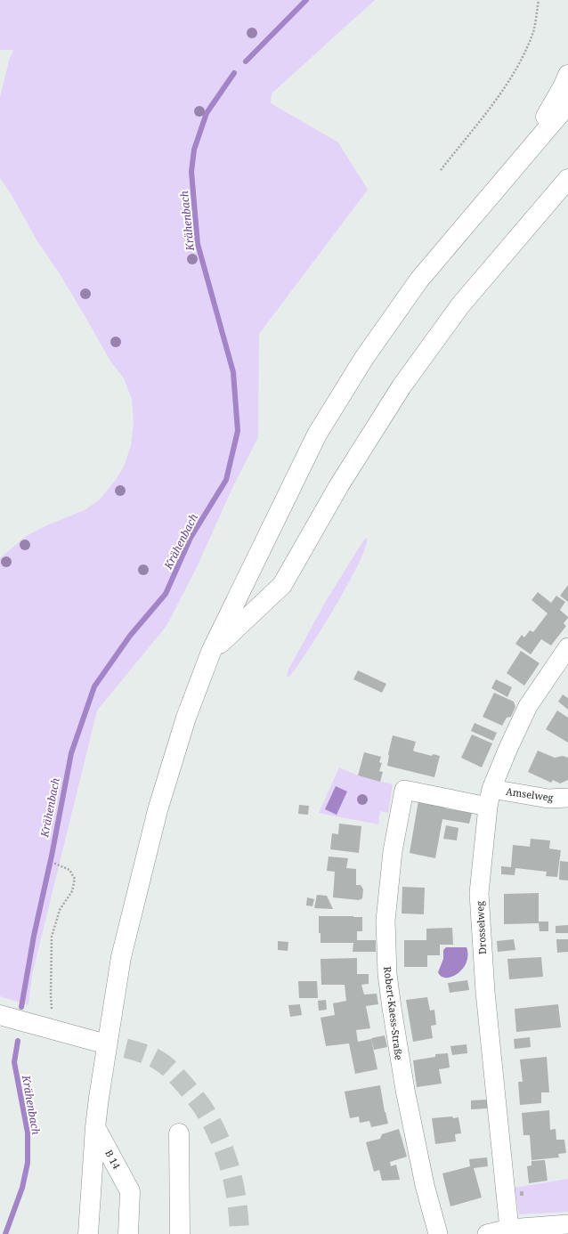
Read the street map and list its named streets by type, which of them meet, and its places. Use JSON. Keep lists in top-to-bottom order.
{
  "streets": {
    "main road": ["B 14"],
    "street": ["Amselweg", "Drosselweg", "Robert-Kaess-Straße"]
  },
  "crossings": [
    ["Amselweg", "Drosselweg"],
    ["Drosselweg", "Robert-Kaess-Straße"]
  ],
  "water": ["Krähenbach"]
}
